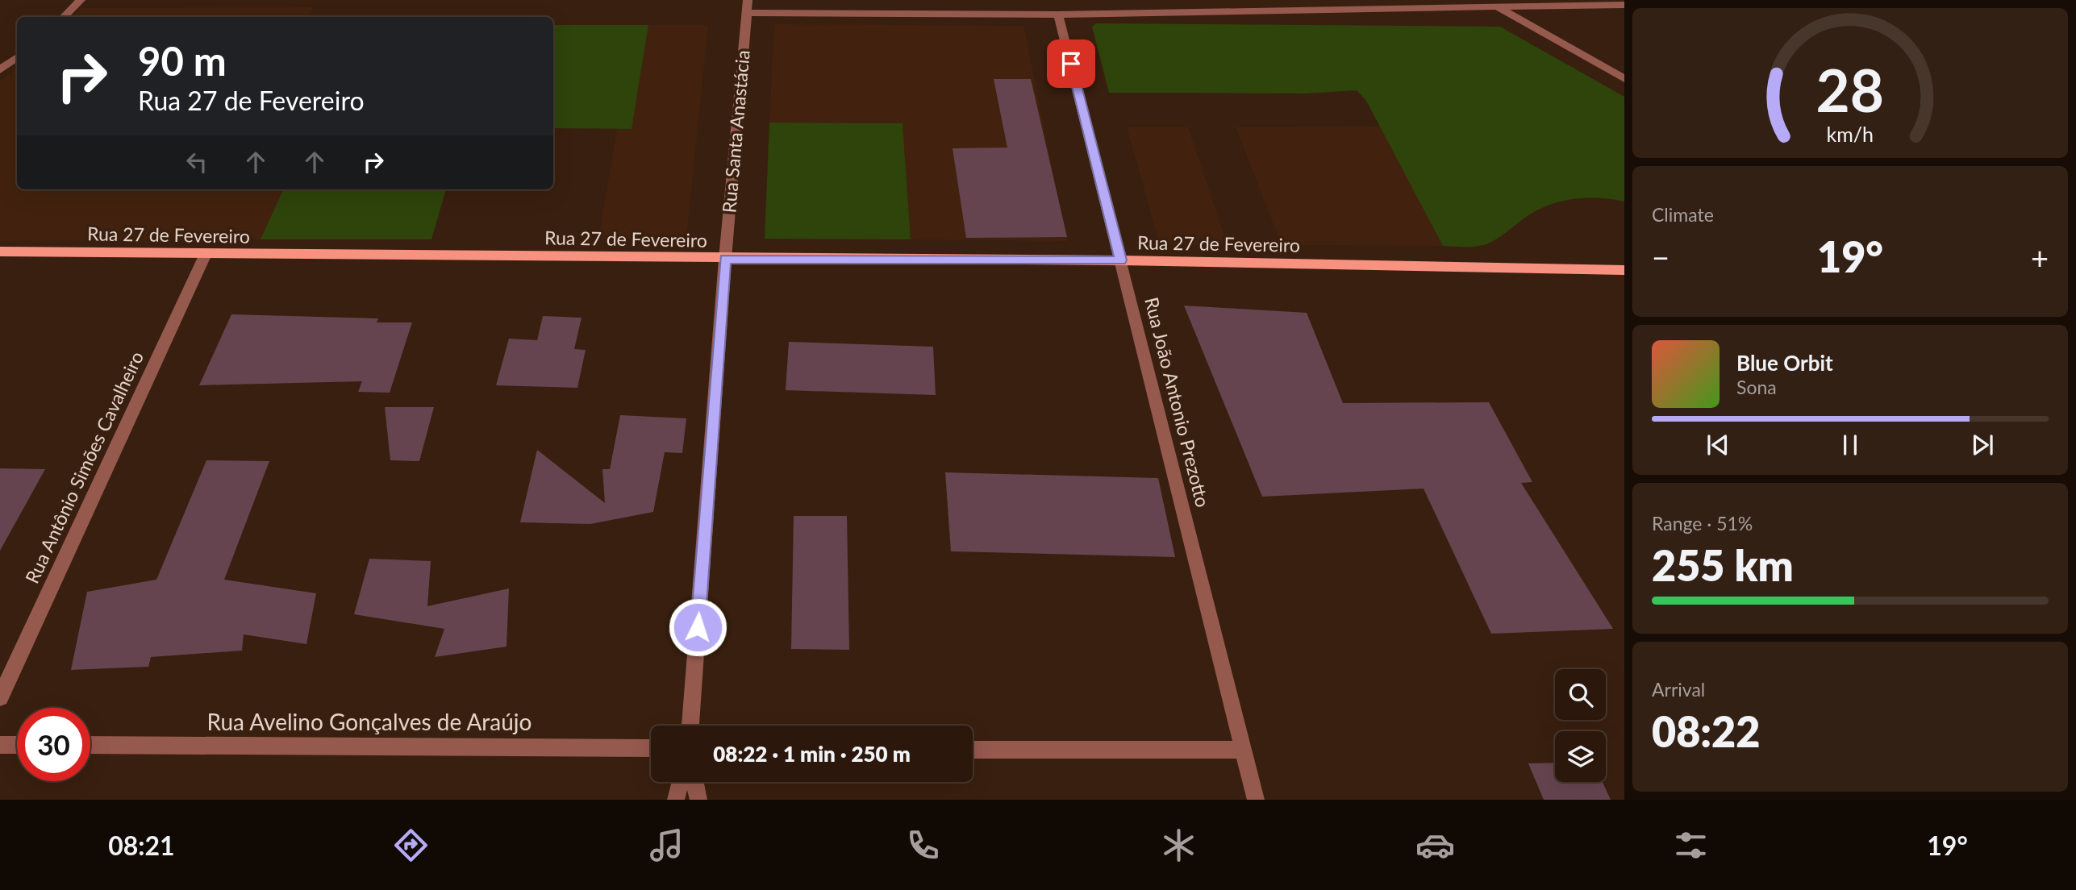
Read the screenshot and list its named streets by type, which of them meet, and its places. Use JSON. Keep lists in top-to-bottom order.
{
  "streets": {
    "main road": ["Rua 27 de Fevereiro"],
    "street": [
      "Rua Santa Anastácia",
      "Rua João Antonio Prezotto",
      "Rua Antônio Simões Cavalheiro",
      "Rua Avelino Gonçalves de Araújo"
    ]
  },
  "crossings": [
    ["Rua Santa Anastácia", "Rua 27 de Fevereiro"],
    ["Rua 27 de Fevereiro", "Rua João Antonio Prezotto"],
    ["Rua 27 de Fevereiro", "Rua Antônio Simões Cavalheiro"]
  ],
  "page": {
    "turn": ["90 m", "Rua 27 de Fevereiro"],
    "tile": [
      "Climate",
      ["Range · 51%", "255 km"],
      ["Arrival", "08:22"]
    ],
    "heat": ["−", "19°", "+"],
    "song": ["Blue Orbit", "Sona"],
    "limit": "30",
    "trip": "08:22 · 1 min · 250 m",
    "tabs": ["08:21", "19°"],
    "gauge": ["28", "km/h"]
  }
}
